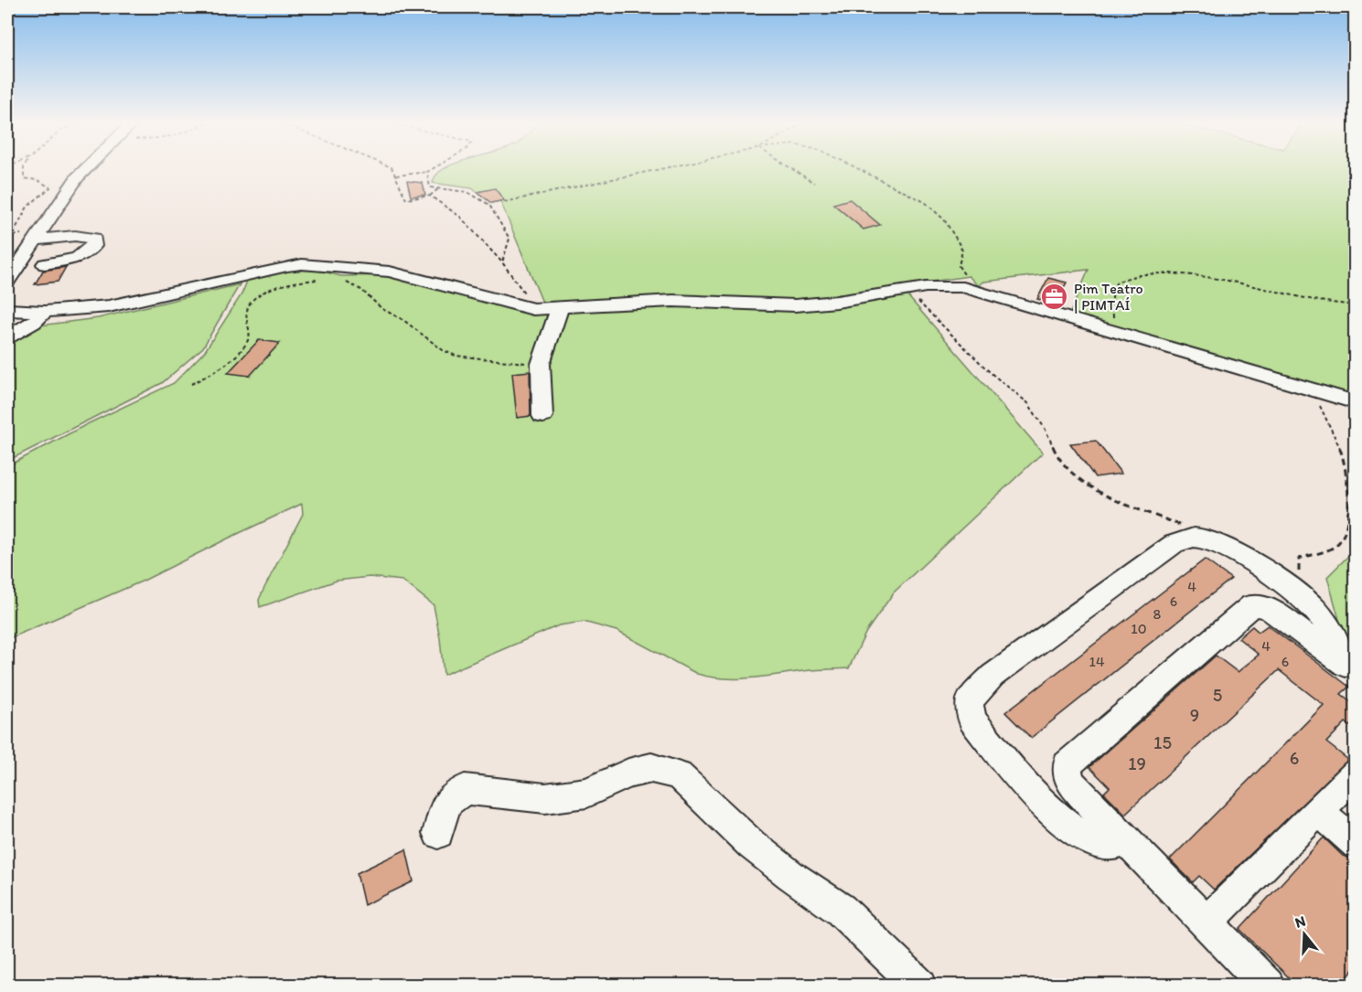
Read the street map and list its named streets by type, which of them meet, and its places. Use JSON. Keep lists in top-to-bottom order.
{
  "places": {
    "office": ["Pim Teatro | PIMTAÍ"]
  },
  "house_numbers": [
    "4",
    "6",
    "8",
    "10",
    "4",
    "14",
    "6",
    "5",
    "9",
    "15",
    "6",
    "19"
  ],
  "north": "top"
}
